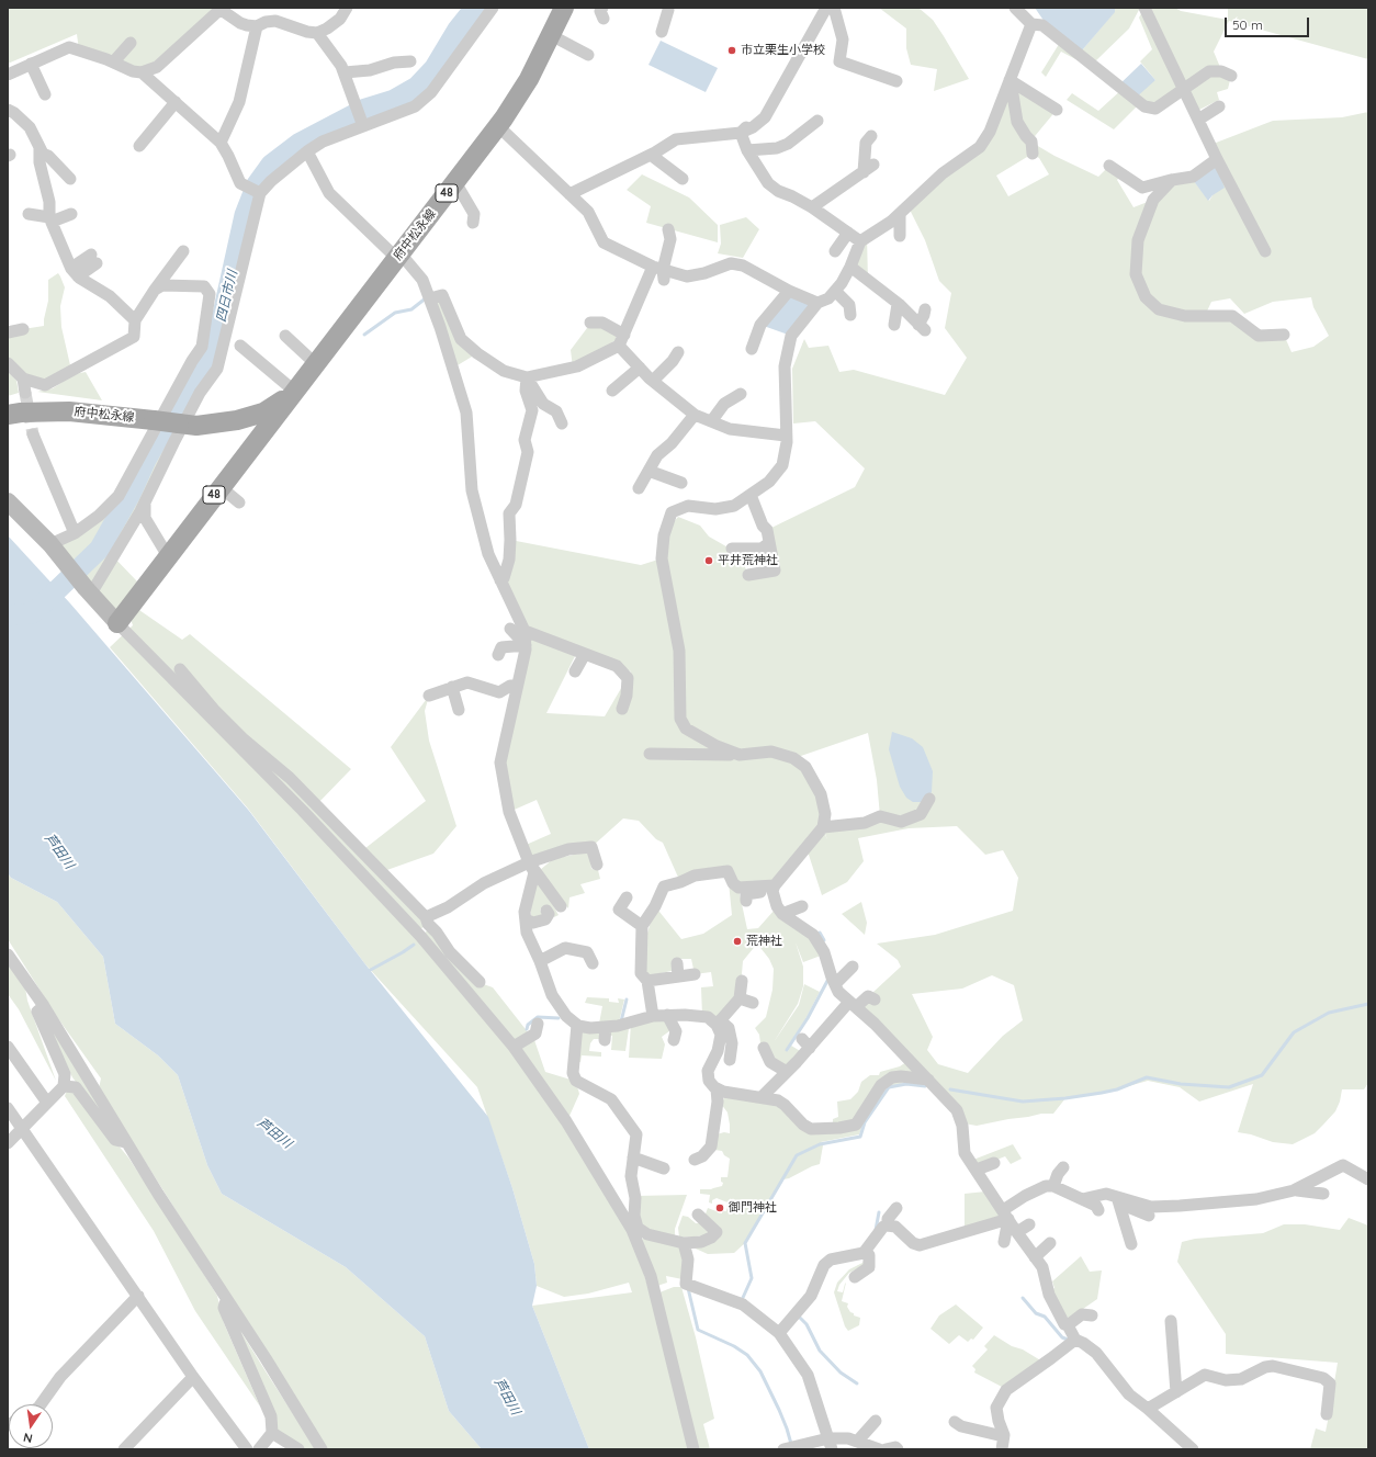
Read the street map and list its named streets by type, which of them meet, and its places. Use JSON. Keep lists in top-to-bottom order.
{
  "streets": {
    "main road": ["48", "府中松永線"]
  },
  "water": ["四日市川", "芦田川"],
  "places": [
    "市立栗生小学校",
    "平井荒神社",
    "荒神社",
    "御門神社"
  ],
  "scale_bar": "50 m",
  "north": "bottom"
}
